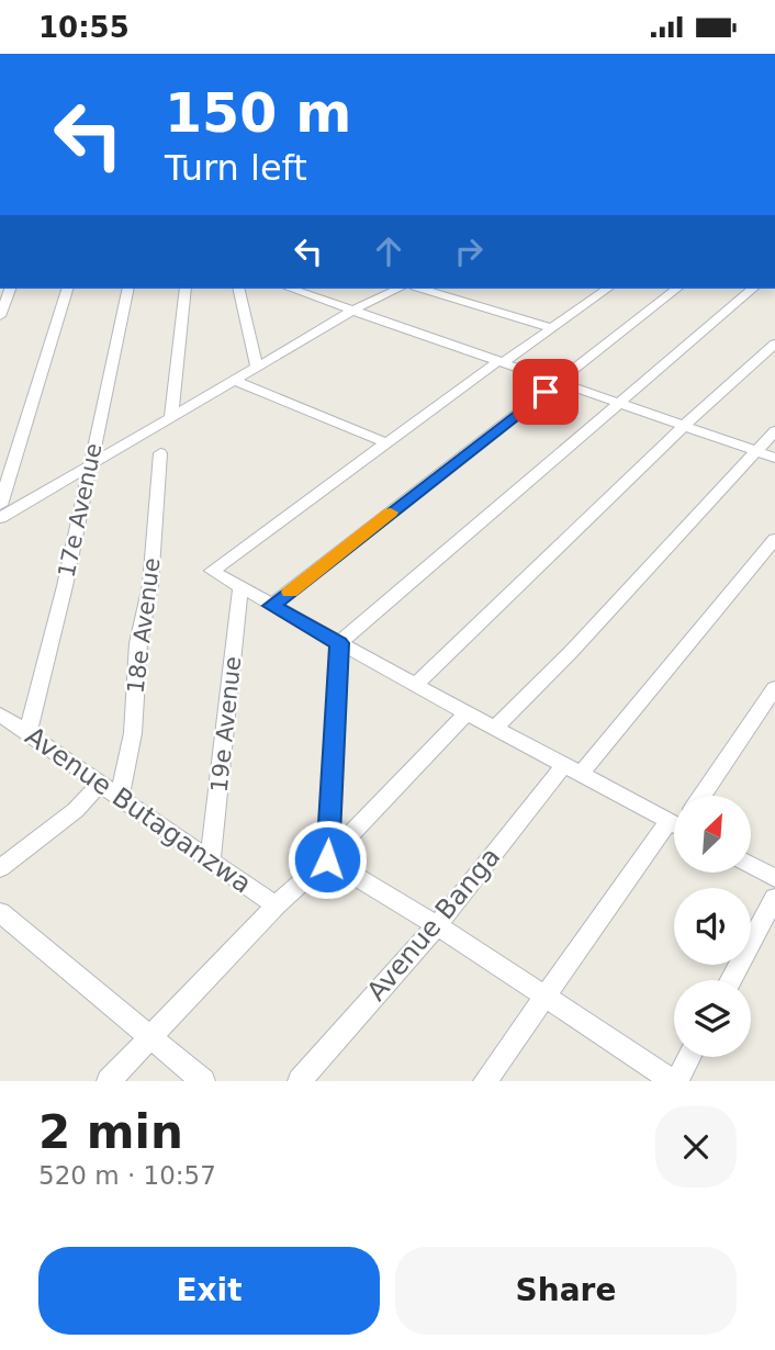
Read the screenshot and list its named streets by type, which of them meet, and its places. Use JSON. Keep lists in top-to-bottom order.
{
  "streets": {
    "street": [
      "17e Avenue",
      "18e Avenue",
      "19e Avenue",
      "Avenue Butaganzwa",
      "Avenue Banga"
    ]
  },
  "crossings": [
    ["17e Avenue", "Avenue Butaganzwa"],
    ["18e Avenue", "Avenue Butaganzwa"],
    ["19e Avenue", "Avenue Butaganzwa"]
  ],
  "north": "top right",
  "page": {
    "status": "10:55",
    "turn": ["150 m", "Turn left"],
    "heading": ["2 min", "520 m · 10:57"],
    "buttons": ["Exit", "Share"]
  }
}
